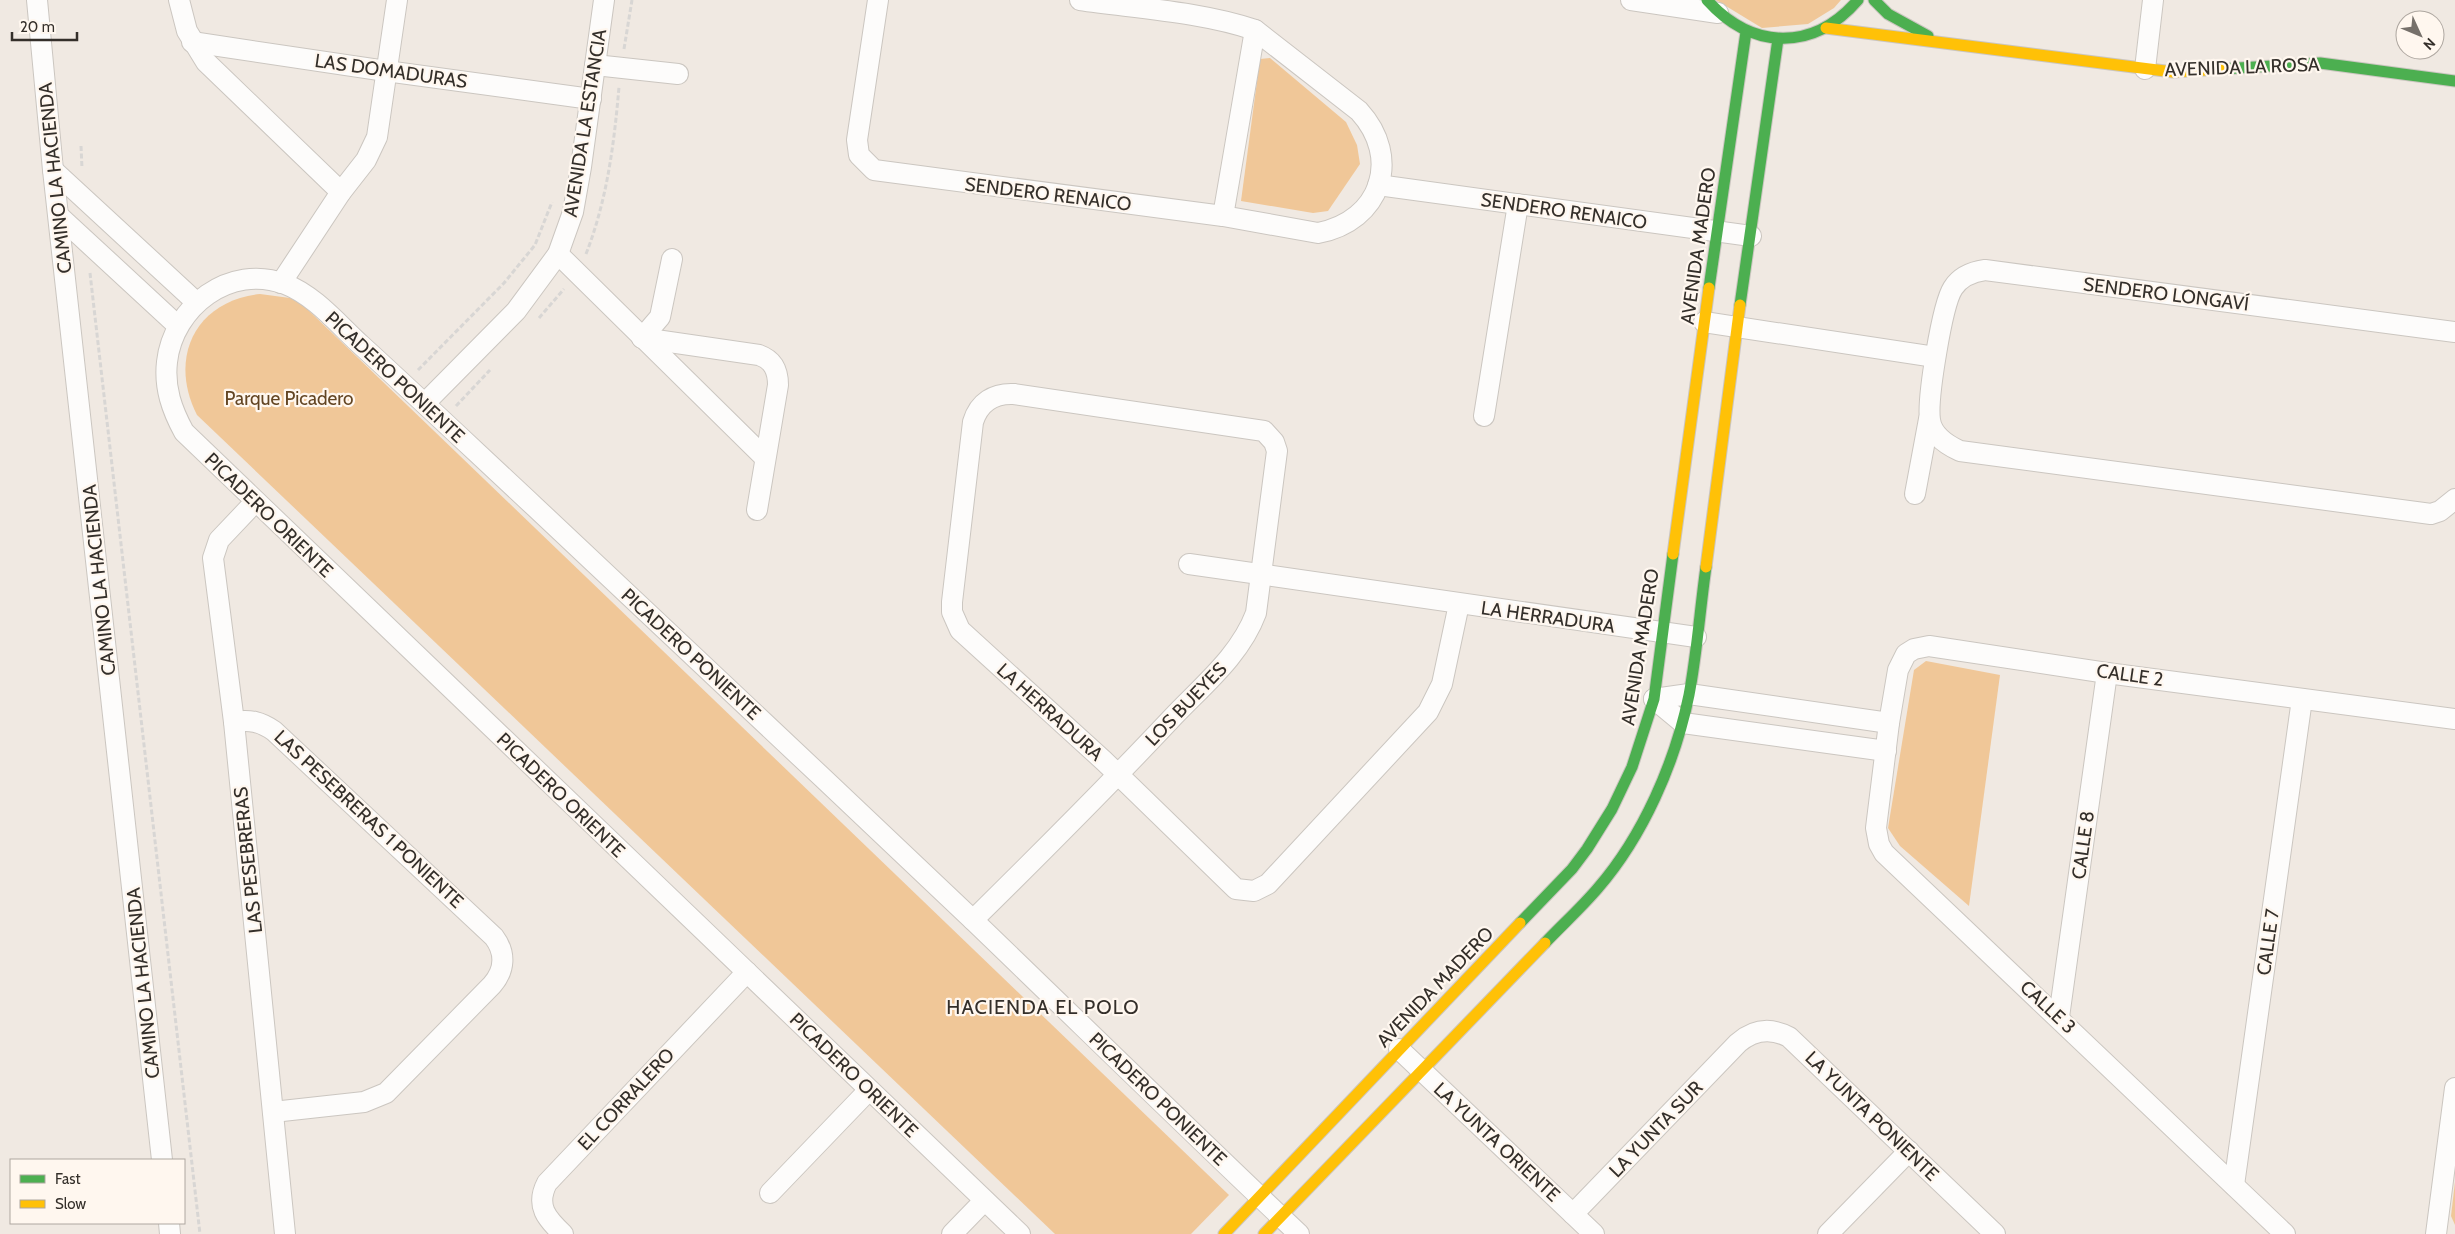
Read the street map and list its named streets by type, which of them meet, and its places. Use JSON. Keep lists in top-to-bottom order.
{
  "streets": {
    "street": [
      "AVENIDA LA ROSA",
      "LAS DOMADURAS",
      "AVENIDA LA ESTANCIA",
      "CAMINO LA HACIENDA",
      "SENDERO RENAICO",
      "AVENIDA MADERO",
      "SENDERO LONGAVÍ",
      "PICADERO PONIENTE",
      "PICADERO ORIENTE",
      "LA HERRADURA",
      "CALLE 2",
      "LOS BUEYES",
      "LAS PESEBRERAS 1 PONIENTE",
      "CALLE 8",
      "LAS PESEBRERAS",
      "CALLE 7",
      "CALLE 3",
      "EL CORRALERO",
      "LA YUNTA PONIENTE",
      "LA YUNTA SUR",
      "LA YUNTA ORIENTE"
    ]
  },
  "crossings": [
    ["LAS DOMADURAS", "AVENIDA LA ESTANCIA"],
    ["AVENIDA LA ESTANCIA", "PICADERO PONIENTE"],
    ["SENDERO RENAICO", "AVENIDA MADERO"],
    ["AVENIDA MADERO", "PICADERO PONIENTE"],
    ["AVENIDA MADERO", "LA HERRADURA"],
    ["AVENIDA MADERO", "LA YUNTA ORIENTE"],
    ["PICADERO PONIENTE", "PICADERO ORIENTE"],
    ["PICADERO PONIENTE", "LOS BUEYES"],
    ["PICADERO ORIENTE", "LAS PESEBRERAS"],
    ["PICADERO ORIENTE", "EL CORRALERO"],
    ["LA HERRADURA", "LOS BUEYES"],
    ["CALLE 2", "CALLE 8"],
    ["CALLE 2", "CALLE 7"],
    ["CALLE 2", "CALLE 3"],
    ["LAS PESEBRERAS 1 PONIENTE", "LAS PESEBRERAS"],
    ["CALLE 8", "CALLE 3"],
    ["CALLE 7", "CALLE 3"],
    ["LA YUNTA PONIENTE", "LA YUNTA SUR"],
    ["LA YUNTA SUR", "LA YUNTA ORIENTE"]
  ],
  "districts": ["HACIENDA EL POLO"],
  "parks": ["Parque Picadero"],
  "legend": ["Fast", "Slow"],
  "scale_bar": "20 m",
  "north": "bottom right"
}
